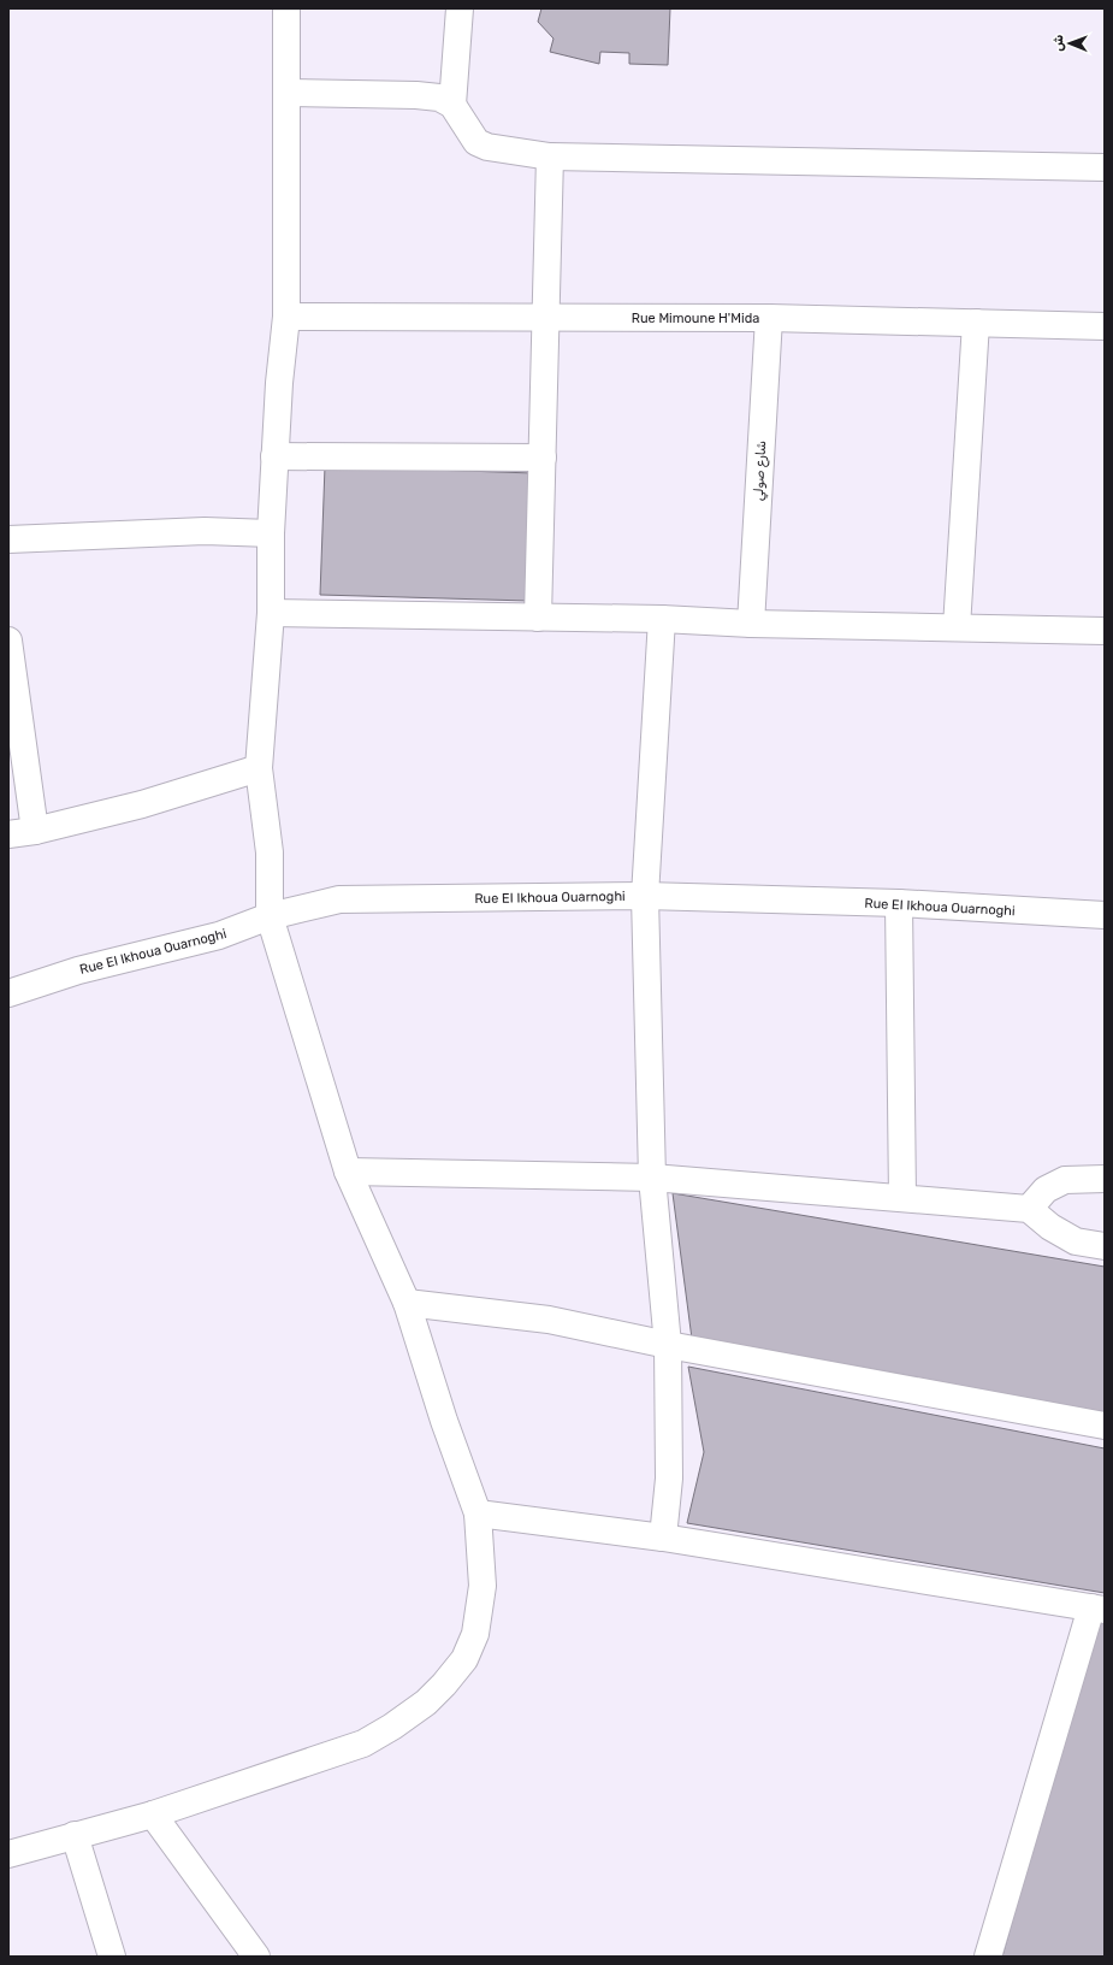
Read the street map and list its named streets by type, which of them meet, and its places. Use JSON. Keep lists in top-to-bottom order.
{
  "streets": {
    "street": ["Rue Mimoune H'Mida", "شارع صولي", "Rue EI Ikhoua Ouarnoghi"]
  },
  "crossings": [
    ["Rue Mimoune H'Mida", "شارع صولي"]
  ],
  "north": "left"
}
